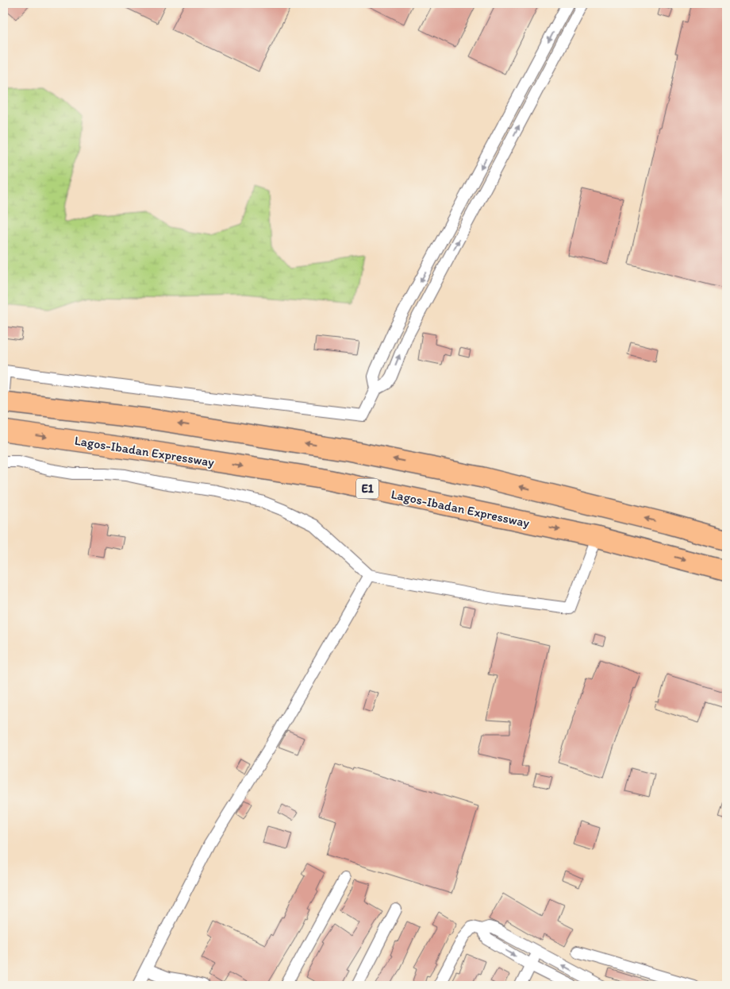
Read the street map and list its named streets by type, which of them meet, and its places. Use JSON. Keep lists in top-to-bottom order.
{
  "streets": {
    "highway": ["Lagos-Ibadan Expressway", "E1"]
  }
}
